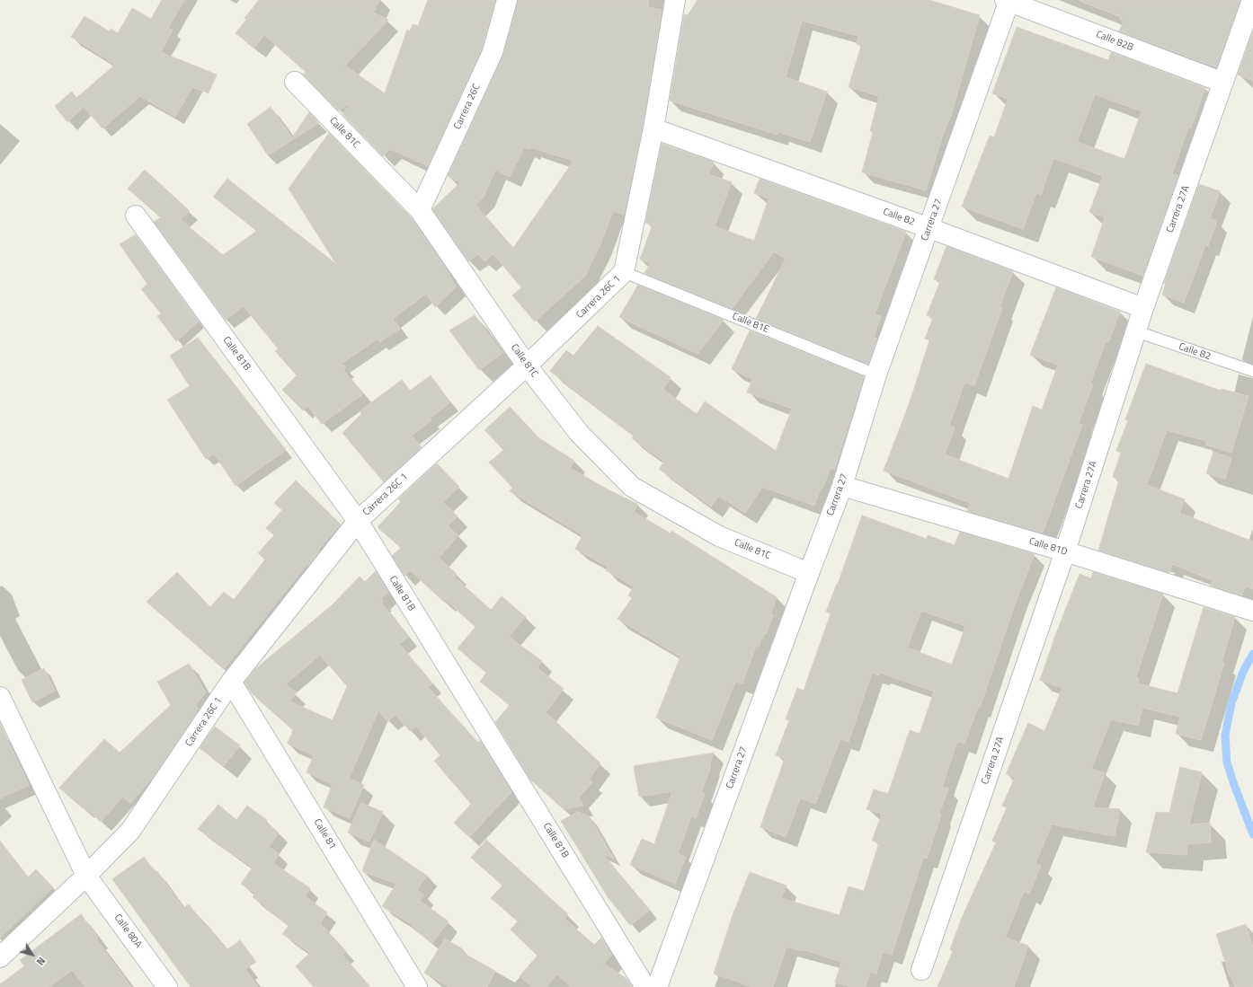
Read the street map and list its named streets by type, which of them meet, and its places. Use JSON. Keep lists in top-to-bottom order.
{
  "streets": {
    "street": [
      "Calle 82B",
      "Carrera 26C",
      "Calle 81C",
      "Carrera 27A",
      "Calle 82",
      "Carrera 27",
      "Carrera 26C 1",
      "Calle 81B",
      "Calle 81D",
      "Calle 81",
      "Calle 80A"
    ],
    "lane": ["Calle 81E"]
  },
  "crossings": [
    ["Calle 82B", "Carrera 27A"],
    ["Calle 82B", "Carrera 27"],
    ["Carrera 26C", "Calle 81C"],
    ["Calle 81C", "Carrera 27"],
    ["Calle 81C", "Carrera 26C 1"],
    ["Carrera 27A", "Calle 82"],
    ["Carrera 27A", "Calle 81D"],
    ["Calle 82", "Carrera 27"],
    ["Calle 82", "Carrera 26C 1"],
    ["Carrera 27", "Calle 81E"],
    ["Carrera 27", "Calle 81D"],
    ["Carrera 26C 1", "Calle 81E"],
    ["Carrera 26C 1", "Calle 81B"],
    ["Carrera 26C 1", "Calle 81"],
    ["Carrera 26C 1", "Calle 80A"]
  ],
  "north": "bottom right"
}
